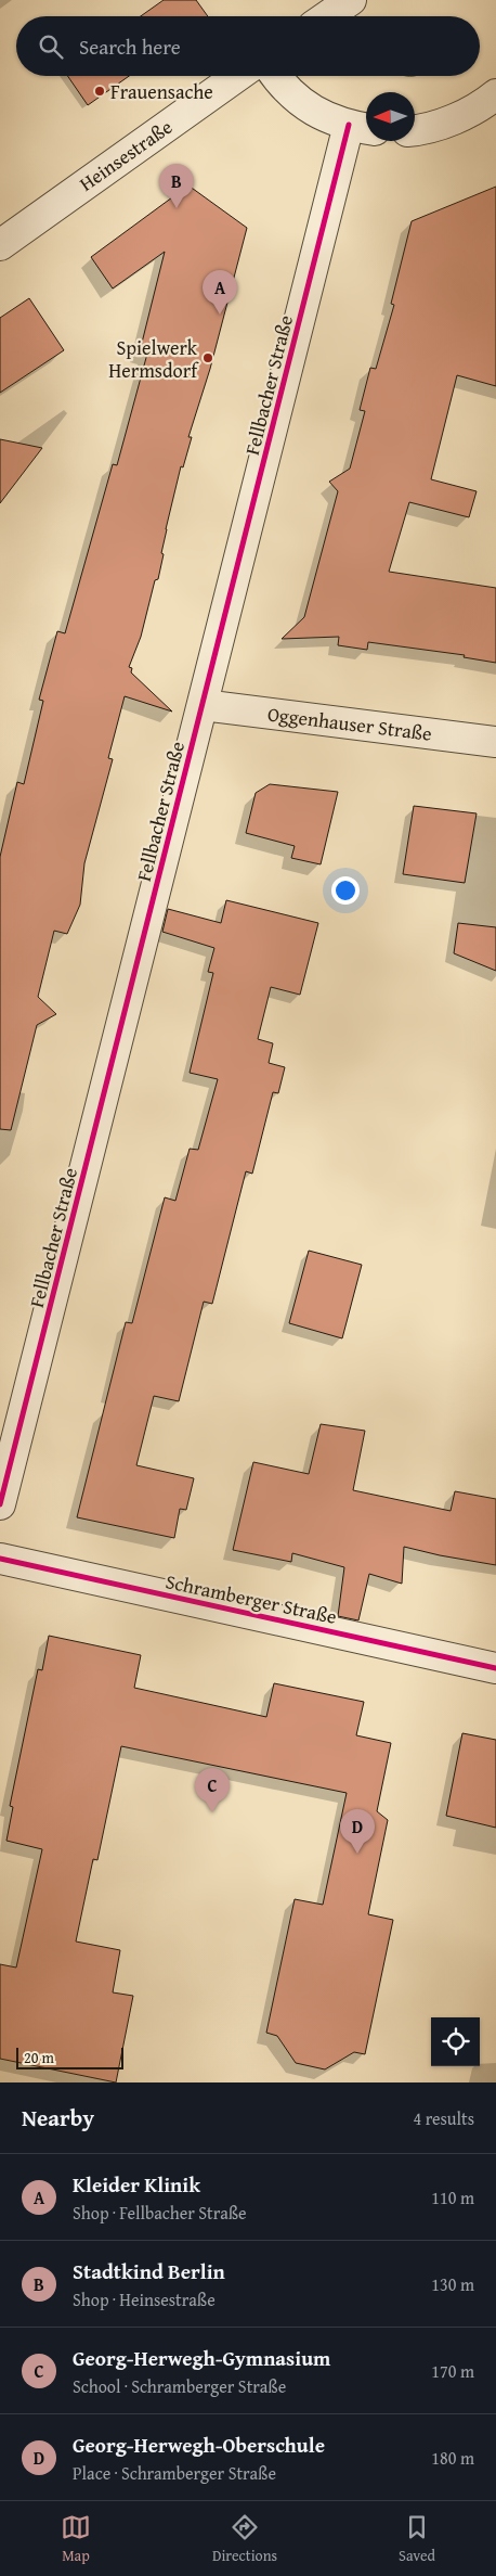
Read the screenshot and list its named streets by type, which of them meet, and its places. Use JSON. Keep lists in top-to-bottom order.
{
  "streets": {
    "street": [
      "Heinsestraße",
      "Fellbacher Straße",
      "Oggenhauser Straße",
      "Schramberger Straße"
    ]
  },
  "crossings": [
    ["Fellbacher Straße", "Oggenhauser Straße"]
  ],
  "places": ["Frauensache", "Spielwerk Hermsdorf"],
  "scale_bar": "20 m",
  "north": "left",
  "page": {
    "search": "Search here",
    "pins": [
      "B",
      "A",
      "C",
      "D"
    ],
    "scale": "20 m",
    "heading": ["Nearby", "4 results"],
    "list": [
      {
        "mark": "A",
        "name": "Kleider Klinik",
        "note": "Shop · Fellbacher Straße",
        "value": "110 m"
      },
      {
        "mark": "B",
        "name": "Stadtkind Berlin",
        "note": "Shop · Heinsestraße",
        "value": "130 m"
      },
      {
        "mark": "C",
        "name": "Georg-Herwegh-Gymnasium",
        "note": "School · Schramberger Straße",
        "value": "170 m"
      },
      {
        "mark": "D",
        "name": "Georg-Herwegh-Oberschule",
        "note": "Place · Schramberger Straße",
        "value": "180 m"
      }
    ],
    "nav": ["Map", "Directions", "Saved"]
  }
}
